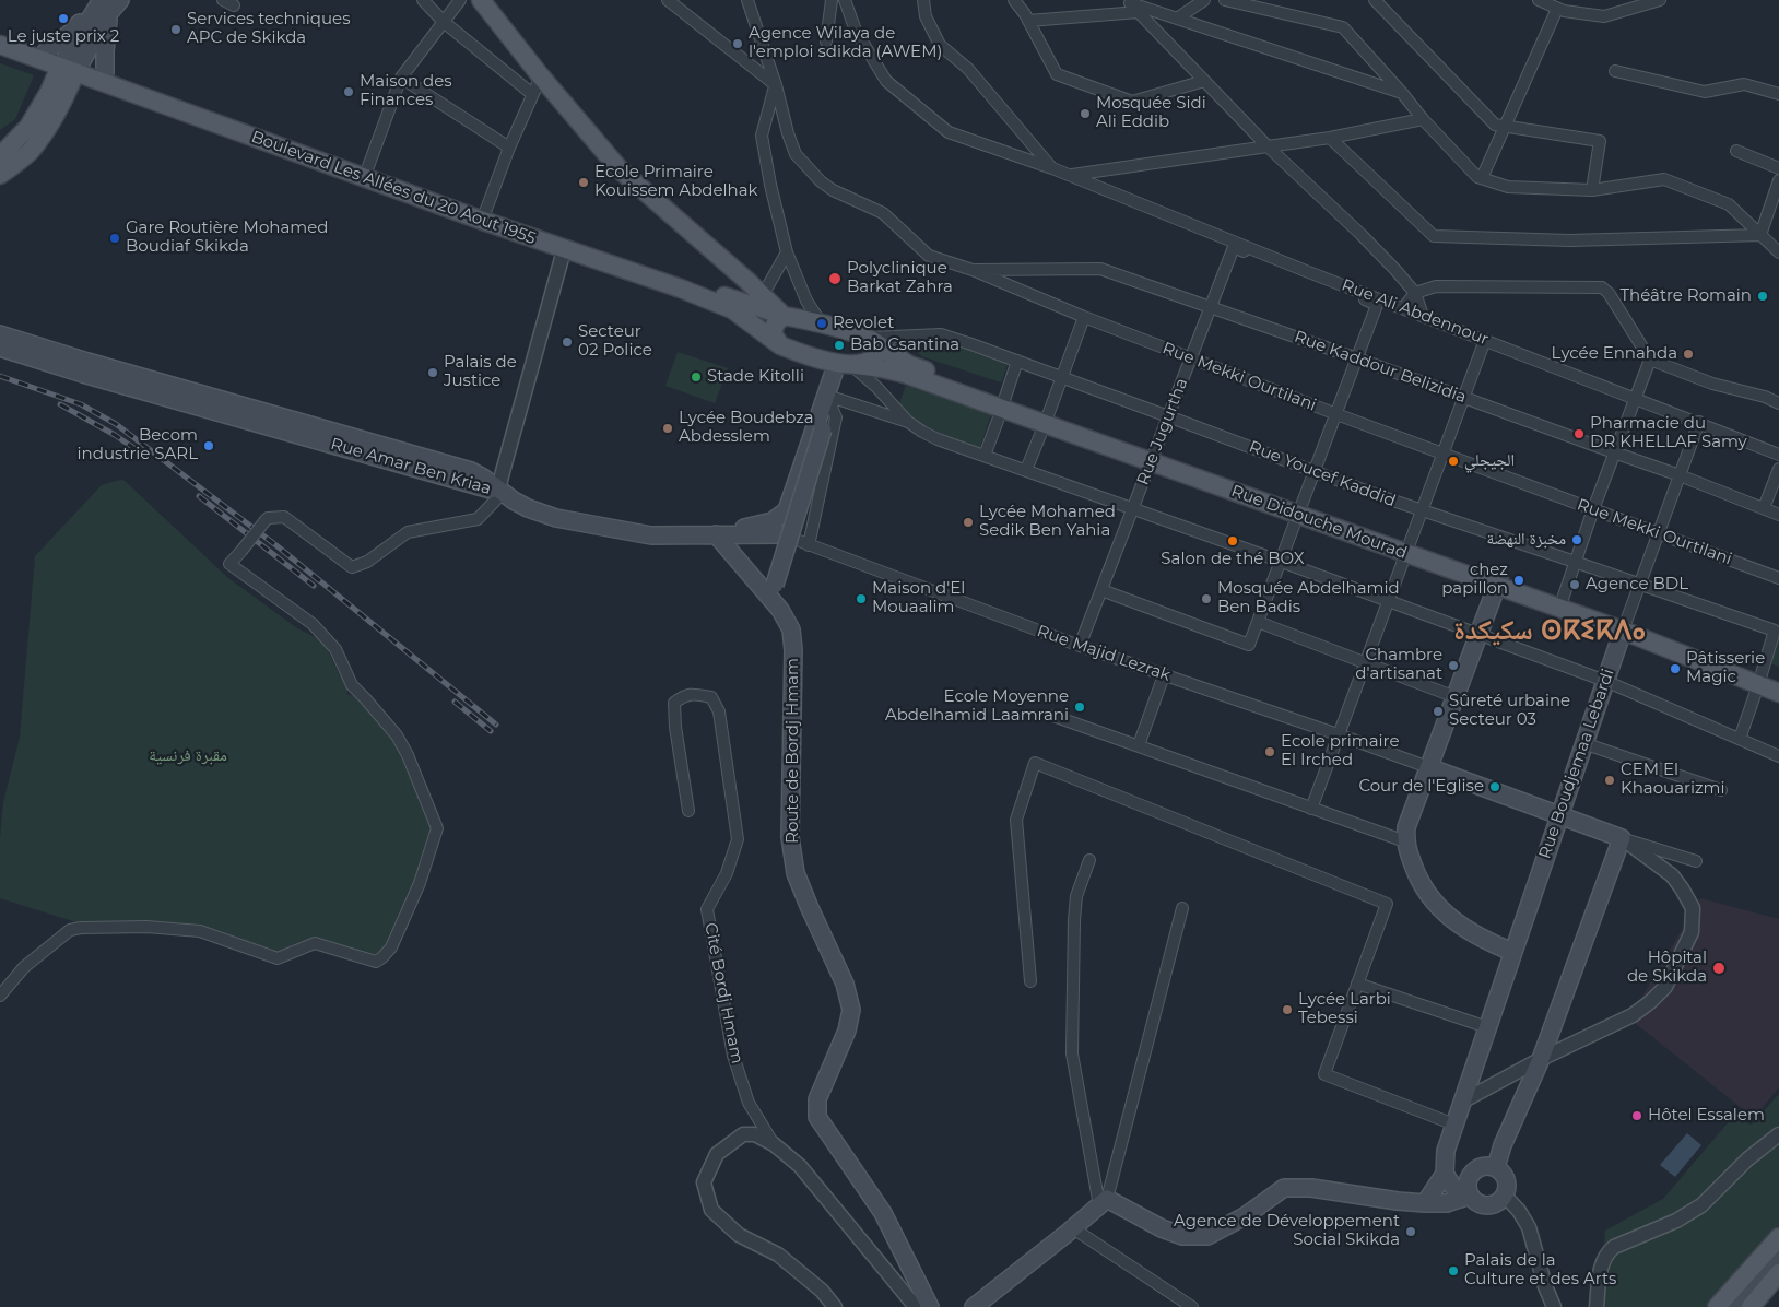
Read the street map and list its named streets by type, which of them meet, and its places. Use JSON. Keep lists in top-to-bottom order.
{
  "streets": {
    "main road": [
      "Boulevard Les Allées du 20 Aout 1955",
      "Rue Amar Ben Kriaa",
      "Rue Didouche Mourad",
      "Route de Bordj Hmam",
      "Rue Boudjemaa Lebardi"
    ],
    "street": [
      "Rue Ali Abdennour",
      "Rue Kaddour Belizidia",
      "Rue Mekki Ourtilani",
      "Rue Jugurtha",
      "Rue Youcef Kaddid",
      "Rue Majid Lezrak",
      "Cité Bordj Hmam"
    ]
  },
  "crossings": [
    ["Boulevard Les Allées du 20 Aout 1955", "Rue Didouche Mourad"],
    ["Rue Ali Abdennour", "Rue Jugurtha"],
    ["Rue Ali Abdennour", "Rue Boudjemaa Lebardi"],
    ["Rue Kaddour Belizidia", "Rue Mekki Ourtilani"],
    ["Rue Kaddour Belizidia", "Rue Jugurtha"],
    ["Rue Kaddour Belizidia", "Rue Boudjemaa Lebardi"],
    ["Rue Mekki Ourtilani", "Rue Jugurtha"],
    ["Rue Mekki Ourtilani", "Rue Boudjemaa Lebardi"],
    ["Rue Jugurtha", "Rue Youcef Kaddid"],
    ["Rue Jugurtha", "Rue Didouche Mourad"],
    ["Rue Jugurtha", "Rue Majid Lezrak"],
    ["Rue Youcef Kaddid", "Rue Didouche Mourad"],
    ["Rue Youcef Kaddid", "Rue Boudjemaa Lebardi"],
    ["Rue Didouche Mourad", "Rue Boudjemaa Lebardi"]
  ],
  "districts": ["سكيكدة ⵙⴽⵉⴽⴷⴰ"],
  "parks": ["مقبرة فرنسية"],
  "places": [
    "Le juste prix 2",
    "Services techniques APC de Skikda",
    "Agence Wilaya de l'emploi sdikda (AWEM)",
    "Maison des Finances",
    "Mosquée Sidi Ali Eddib",
    "Ecole Primaire Kouissem Abdelhak",
    "Gare Routière Mohamed Boudiaf Skikda",
    "Polyclinique Barkat Zahra",
    "Théâtre Romain",
    "Revolet",
    "Secteur 02 Police",
    "Bab Csantina",
    "Lycée Ennahda",
    "Palais de Justice",
    "Stade Kitolli",
    "Lycée Boudebza Abdesslem",
    "Pharmacie du DR KHELLAF Samy",
    "Becom industrie SARL",
    "الجيجلي",
    "Lycée Mohamed Sedik Ben Yahia",
    "مخبزة النهضة",
    "Salon de thé BOX",
    "chez papillon",
    "Agence BDL",
    "Maison d'El Mouaalim",
    "Mosquée Abdelhamid Ben Badis",
    "Chambre d'artisanat",
    "Pâtisserie Magic",
    "Ecole Moyenne Abdelhamid Laamrani",
    "Sûreté urbaine Secteur 03",
    "Ecole primaire El Irched",
    "CEM El Khaouarizmi",
    "Cour de l'Eglise",
    "Hôpital de Skikda",
    "Lycée Larbi Tebessi",
    "Hôtel Essalem",
    "Agence de Développement Social Skikda",
    "Palais de la Culture et des Arts"
  ]
}
